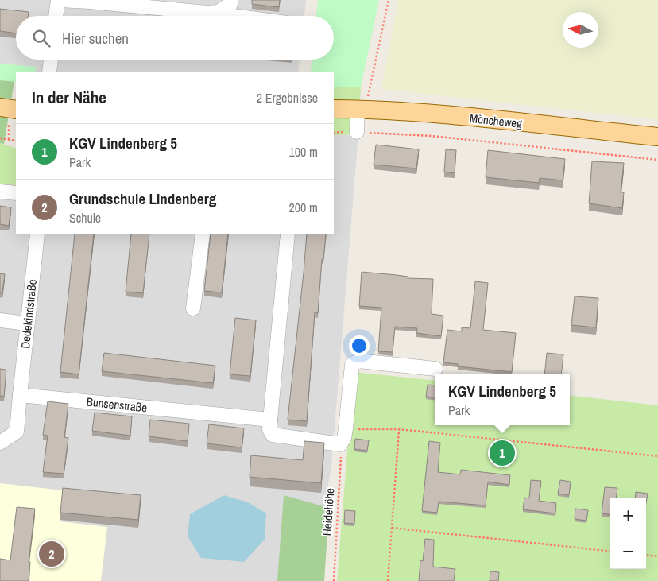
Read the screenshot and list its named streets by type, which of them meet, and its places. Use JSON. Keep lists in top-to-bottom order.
{
  "streets": {
    "main road": ["Möncheweg"],
    "street": ["Dedekindstraße", "Bunsenstraße"],
    "path": ["Heidehöhe"]
  },
  "crossings": [
    ["Dedekindstraße", "Bunsenstraße"]
  ],
  "north": "left",
  "page": {
    "search": "Hier suchen",
    "heading": ["In der Nähe", "2 Ergebnisse"],
    "list": [
      {
        "mark": "1",
        "name": "KGV Lindenberg 5",
        "note": "Park",
        "value": "100 m"
      },
      {
        "mark": "2",
        "name": "Grundschule Lindenberg",
        "note": "Schule",
        "value": "200 m"
      }
    ],
    "popup": ["KGV Lindenberg 5", "Park"],
    "pins": ["1", "2"],
    "map_buttons": ["+", "−"]
  }
}
